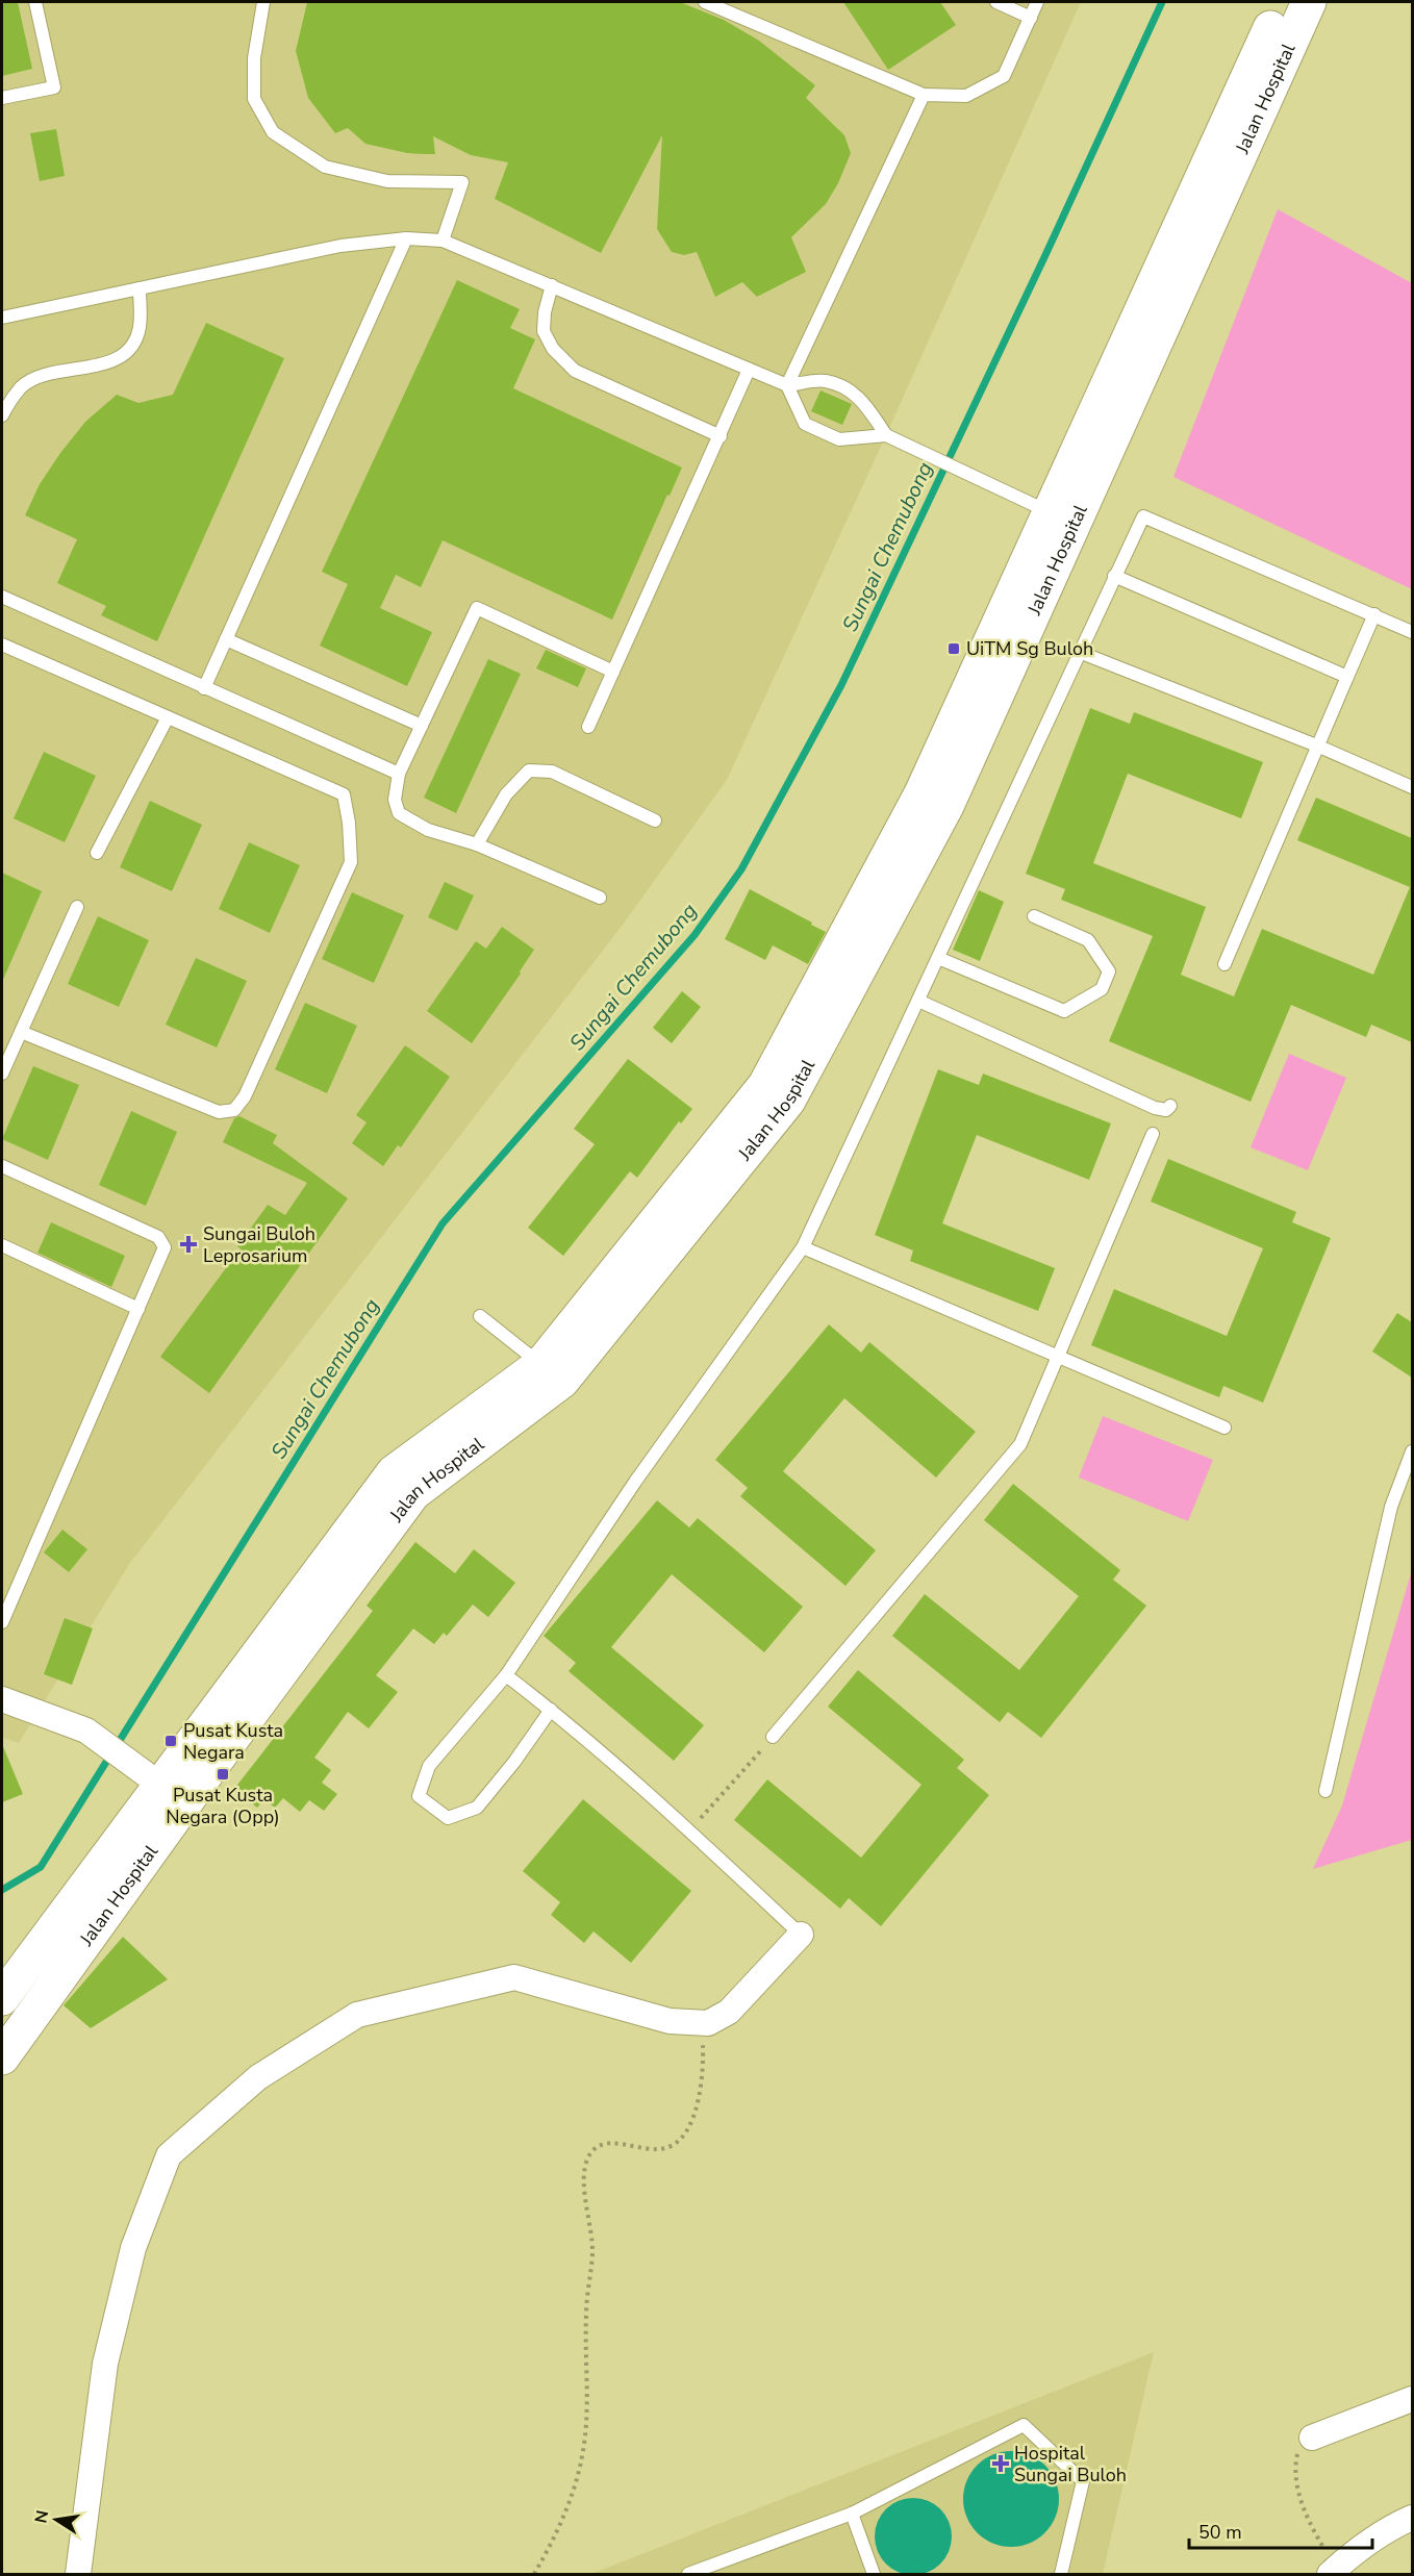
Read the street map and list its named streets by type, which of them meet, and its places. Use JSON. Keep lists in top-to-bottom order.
{
  "streets": {
    "main road": ["Jalan Hospital"]
  },
  "water": ["Sungai Chemubong"],
  "places": {
    "transit": ["UiTM Sg Buloh", "Pusat Kusta Negara", "Pusat Kusta Negara (Opp)"],
    "health": ["Sungai Buloh Leprosarium", "Hospital Sungai Buloh"]
  },
  "scale_bar": "50 m",
  "north": "left"
}
